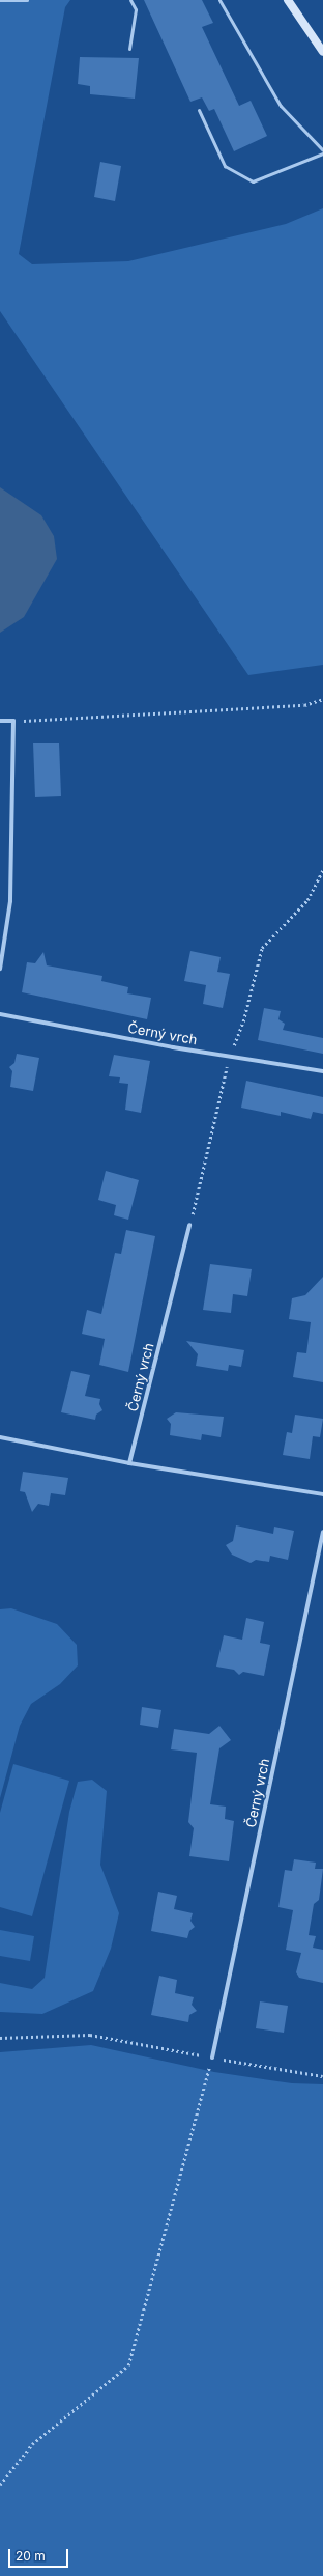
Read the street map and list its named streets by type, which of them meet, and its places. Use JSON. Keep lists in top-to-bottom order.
{
  "streets": {
    "street": ["Černý vrch"]
  },
  "scale_bar": "20 m"
}
